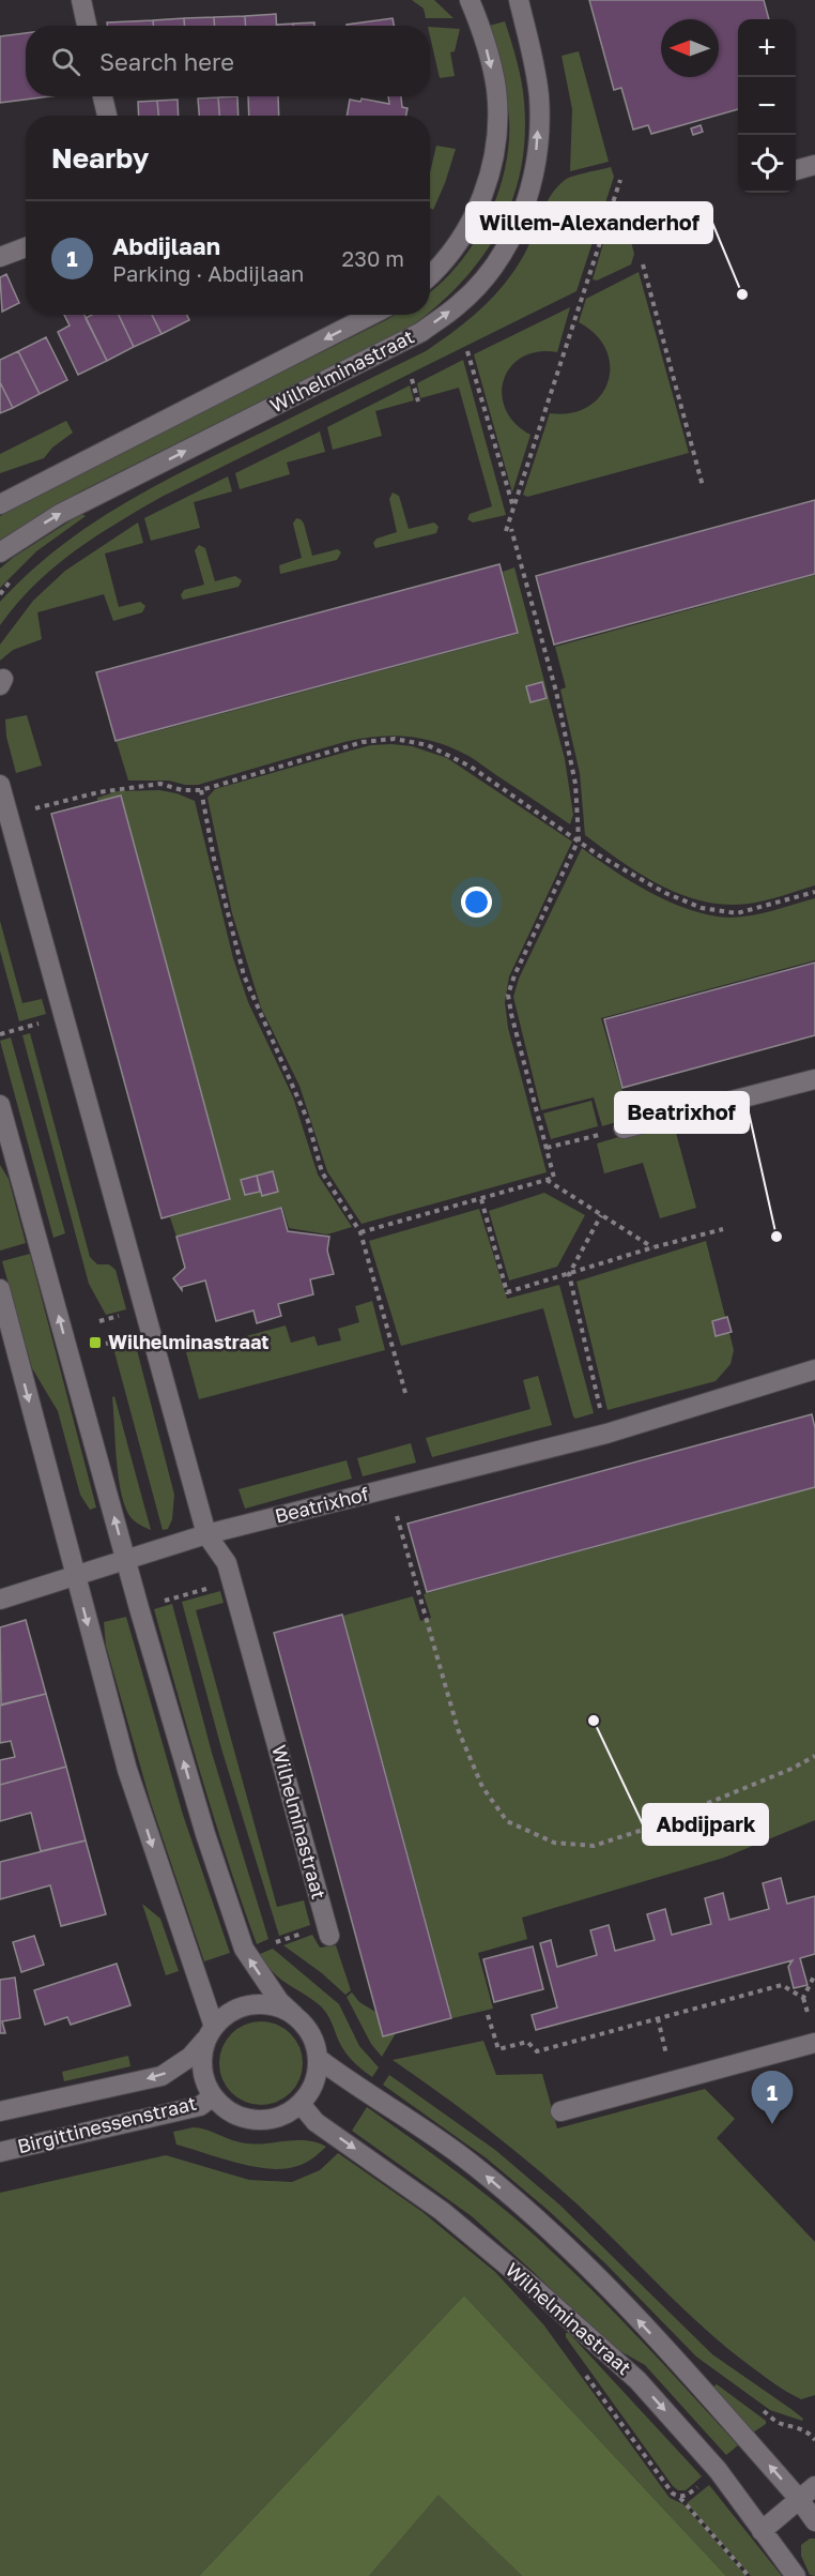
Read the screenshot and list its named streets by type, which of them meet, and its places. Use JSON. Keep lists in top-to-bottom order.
{
  "streets": {
    "street": ["Wilhelminastraat", "Beatrixhof", "Birgittinessenstraat"]
  },
  "crossings": [
    ["Wilhelminastraat", "Beatrixhof"],
    ["Wilhelminastraat", "Birgittinessenstraat"]
  ],
  "places": {
    "other": ["Willem-Alexanderhof", "Beatrixhof", "Abdijpark"],
    "transit": ["Wilhelminastraat"]
  },
  "north": "left",
  "page": {
    "map_buttons": ["+", "−"],
    "search": "Search here",
    "heading": "Nearby",
    "list": [
      {
        "mark": "1",
        "name": "Abdijlaan",
        "note": "Parking · Abdijlaan",
        "value": "230 m"
      }
    ],
    "pins": "1"
  }
}
